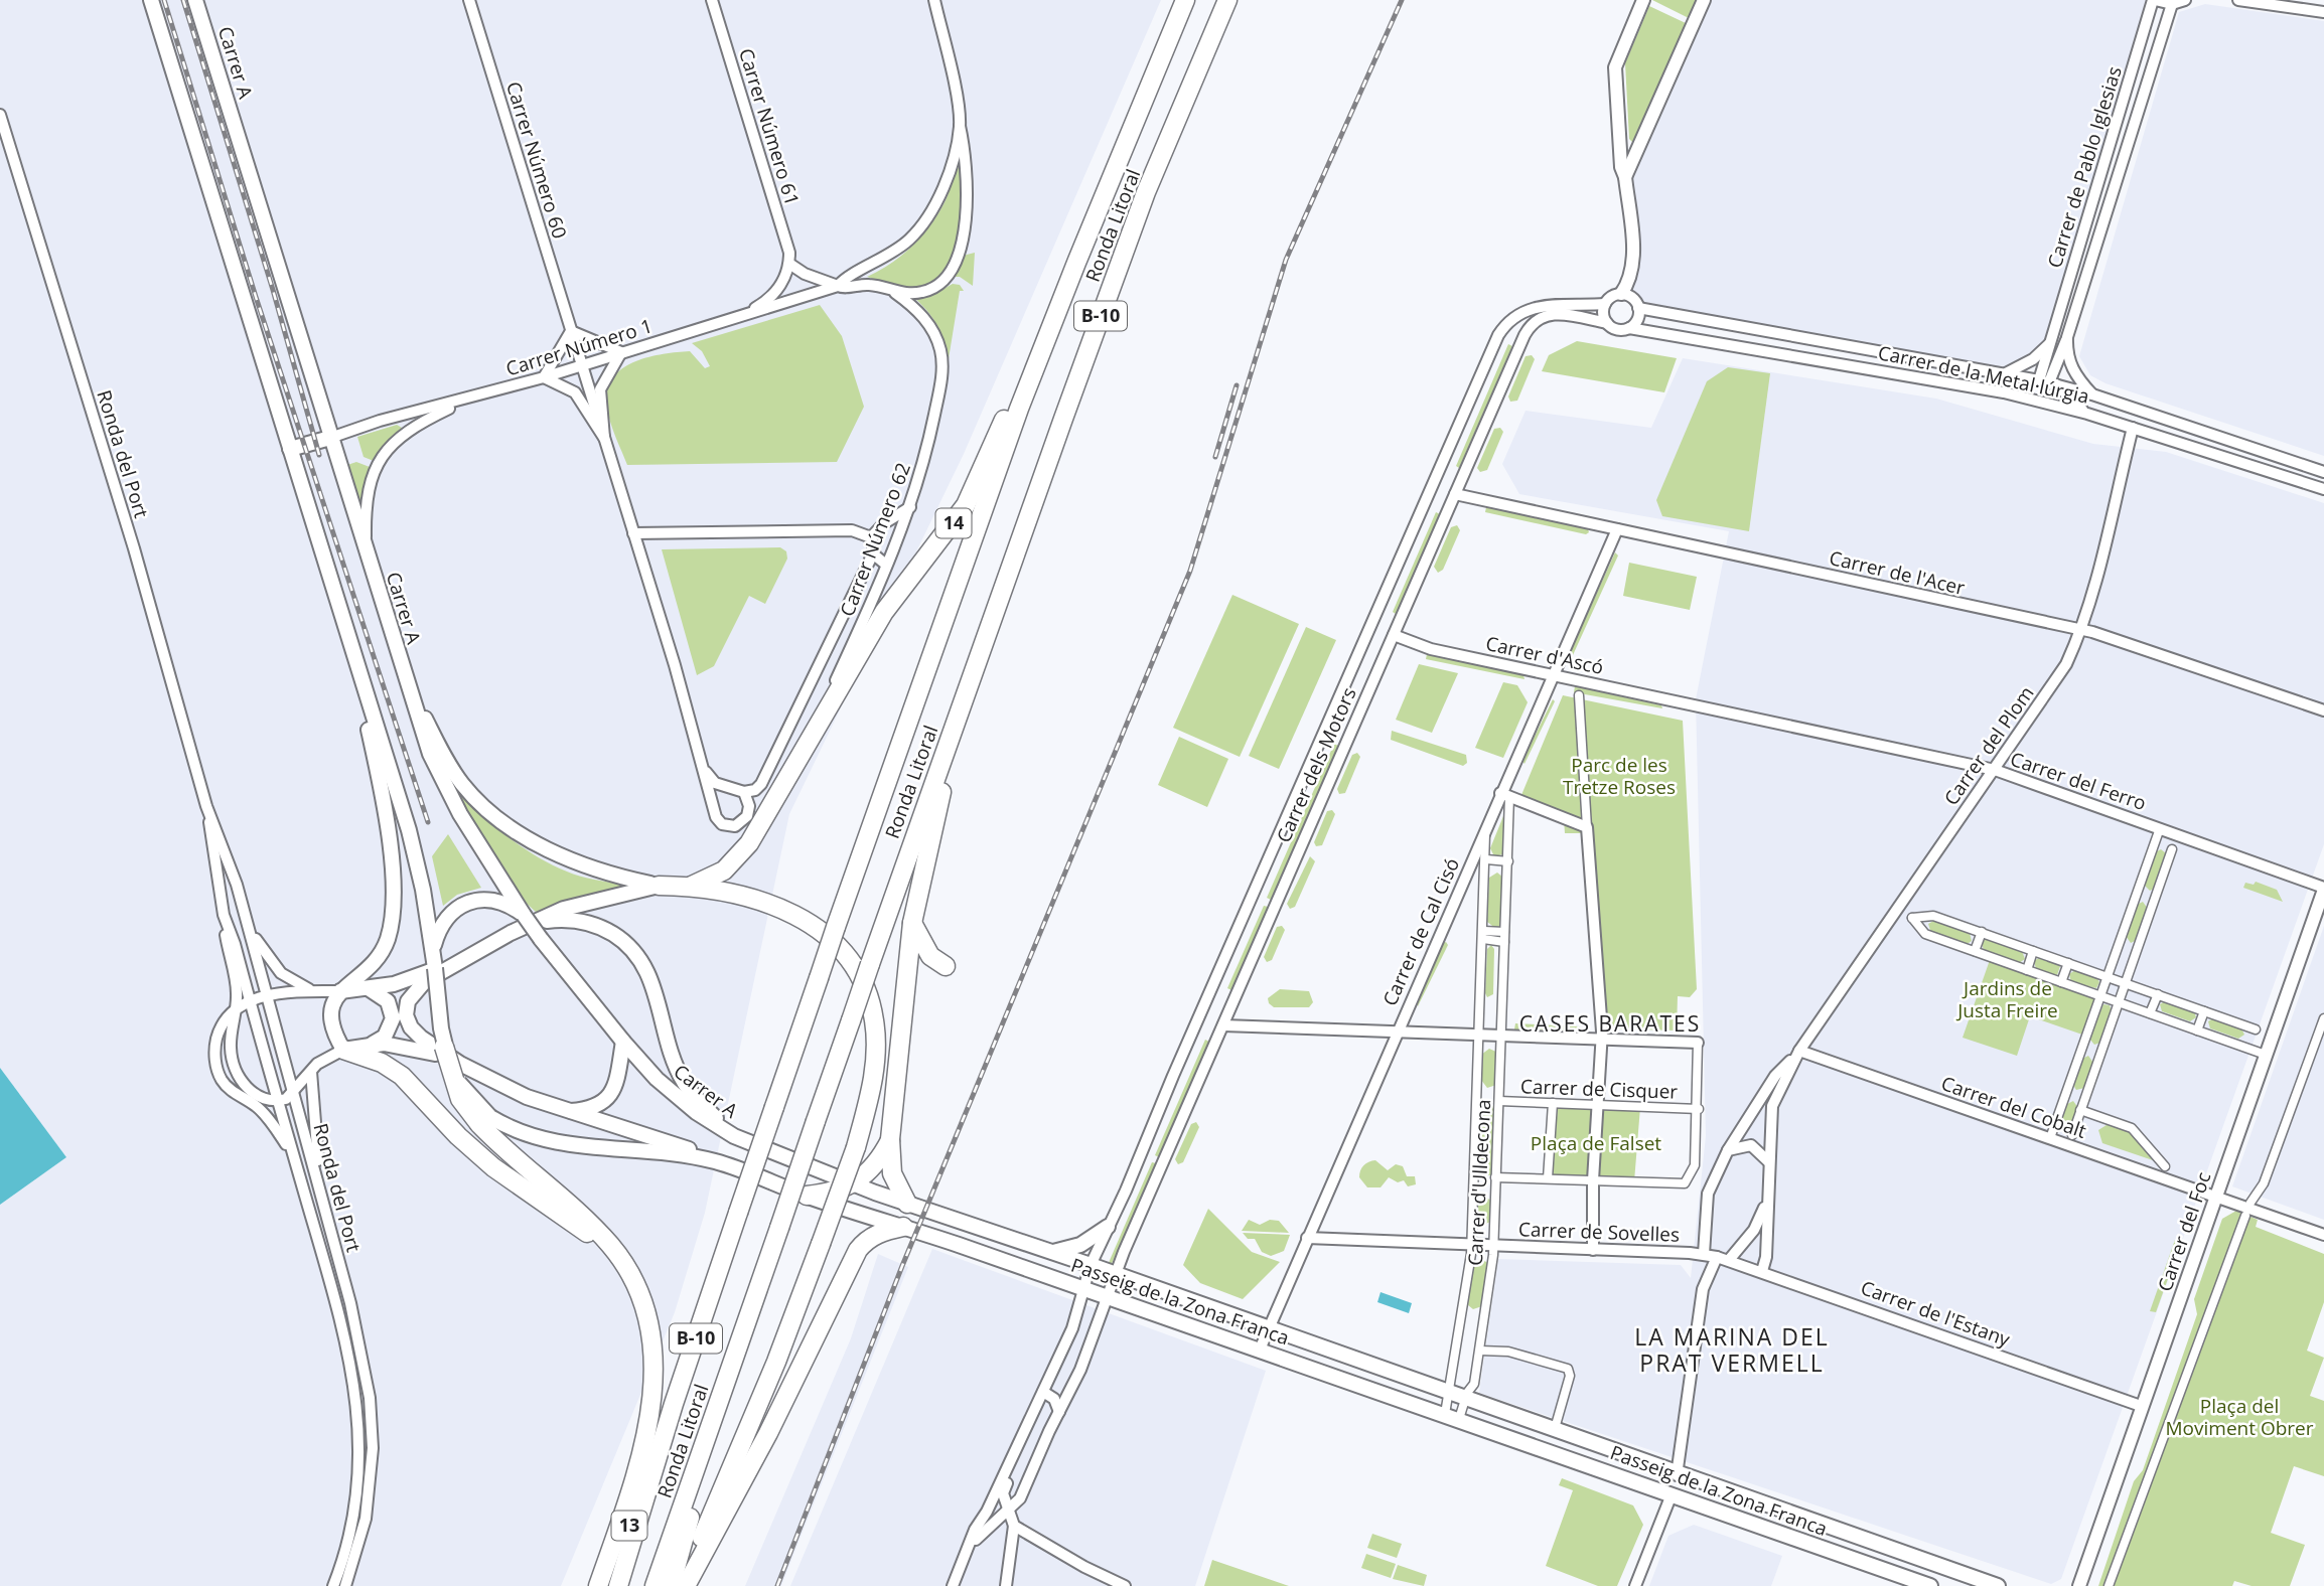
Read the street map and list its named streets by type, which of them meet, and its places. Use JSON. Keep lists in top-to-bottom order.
{
  "streets": {
    "highway": [
      "Ronda Litoral",
      "B-10",
      "14",
      "13"
    ],
    "main road": ["Carrer A", "Passeig de la Zona Franca"],
    "street": [
      "Carrer Número 61",
      "Carrer Número 60",
      "Carrer de Pablo Iglesias",
      "Carrer Número 1",
      "Carrer de la Metal·lúrgia",
      "Ronda del Port",
      "Carrer Número 62",
      "Carrer de l'Acer",
      "Carrer d'Ascó",
      "Carrer del Plom",
      "Carrer dels Motors",
      "Carrer del Ferro",
      "Carrer de Cal Cisó",
      "Carrer de Cisquer",
      "Carrer del Cobalt",
      "Carrer d'Ulldecona",
      "Carrer de Sovelles",
      "Carrer del Foc",
      "Carrer de l'Estany"
    ]
  },
  "crossings": [
    ["Carrer A", "Carrer Número 1"],
    ["Carrer A", "Passeig de la Zona Franca"],
    ["Carrer Número 60", "Carrer Número 1"],
    ["Carrer de Pablo Iglesias", "Carrer de la Metal·lúrgia"],
    ["Ronda Litoral", "14"],
    ["Ronda Litoral", "13"],
    ["Carrer de la Metal·lúrgia", "Carrer del Plom"],
    ["Carrer de la Metal·lúrgia", "Carrer dels Motors"],
    ["14", "Carrer Número 62"],
    ["Carrer de l'Acer", "Carrer del Plom"],
    ["Carrer de l'Acer", "Carrer dels Motors"],
    ["Carrer de l'Acer", "Carrer de Cal Cisó"],
    ["Carrer d'Ascó", "Carrer dels Motors"],
    ["Carrer d'Ascó", "Carrer del Ferro"],
    ["Carrer d'Ascó", "Carrer de Cal Cisó"],
    ["Carrer del Plom", "Carrer del Ferro"],
    ["Carrer del Plom", "Carrer del Cobalt"],
    ["Carrer dels Motors", "Passeig de la Zona Franca"],
    ["Carrer del Ferro", "Carrer del Foc"],
    ["Carrer de Cal Cisó", "Carrer d'Ulldecona"],
    ["Carrer de Cal Cisó", "Carrer de Sovelles"],
    ["Carrer de Cal Cisó", "Passeig de la Zona Franca"],
    ["Carrer de Cisquer", "Carrer d'Ulldecona"],
    ["Carrer del Cobalt", "Carrer del Foc"],
    ["Carrer d'Ulldecona", "Carrer de Sovelles"],
    ["Carrer d'Ulldecona", "Passeig de la Zona Franca"],
    ["Carrer de Sovelles", "Carrer de l'Estany"],
    ["Carrer del Foc", "Carrer de l'Estany"]
  ],
  "districts": ["CASES BARATES", "LA MARINA DEL PRAT VERMELL"],
  "parks": [
    "Parc de les Tretze Roses",
    "Jardins de Justa Freire",
    "Plaça de Falset",
    "Plaça del Moviment Obrer"
  ]
}
